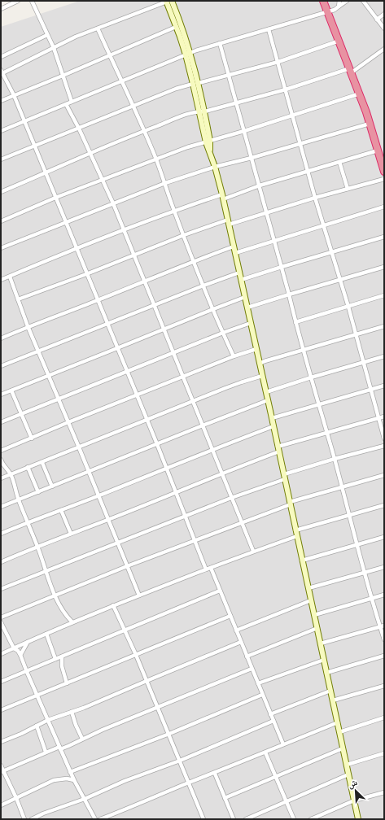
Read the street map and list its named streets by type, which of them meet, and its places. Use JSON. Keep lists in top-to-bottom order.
{
  "north": "top left"
}
